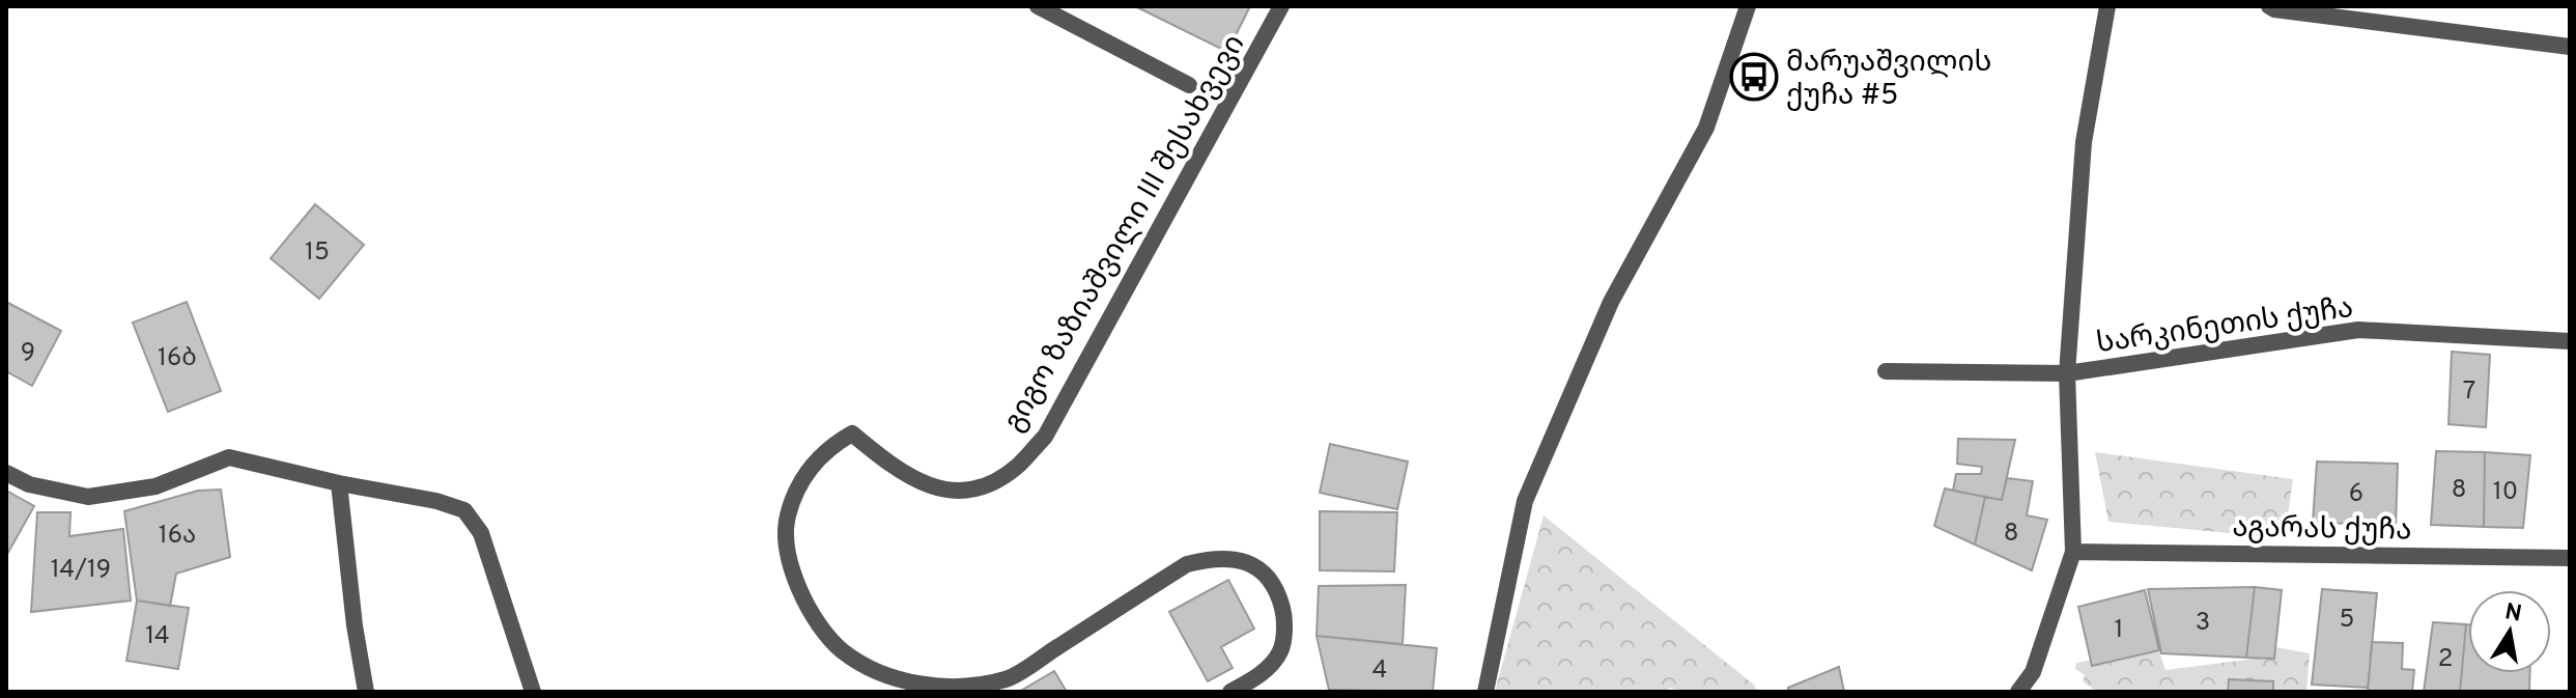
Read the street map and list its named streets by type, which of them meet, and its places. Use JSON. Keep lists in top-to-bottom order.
{
  "streets": {
    "street": ["გიგო ზაზიაშვილი III შესახვევი", "სარკინეთის ქუჩა", "აგარას ქუჩა"]
  },
  "places": {
    "bus stop": ["მარუაშვილის ქუჩა #5"]
  },
  "house_numbers": [
    "15",
    "9",
    "16ბ",
    "7",
    "8",
    "10",
    "6",
    "8",
    "16ა",
    "14/19",
    "5",
    "3",
    "1",
    "14",
    "2",
    "4"
  ],
  "north": "top"
}
